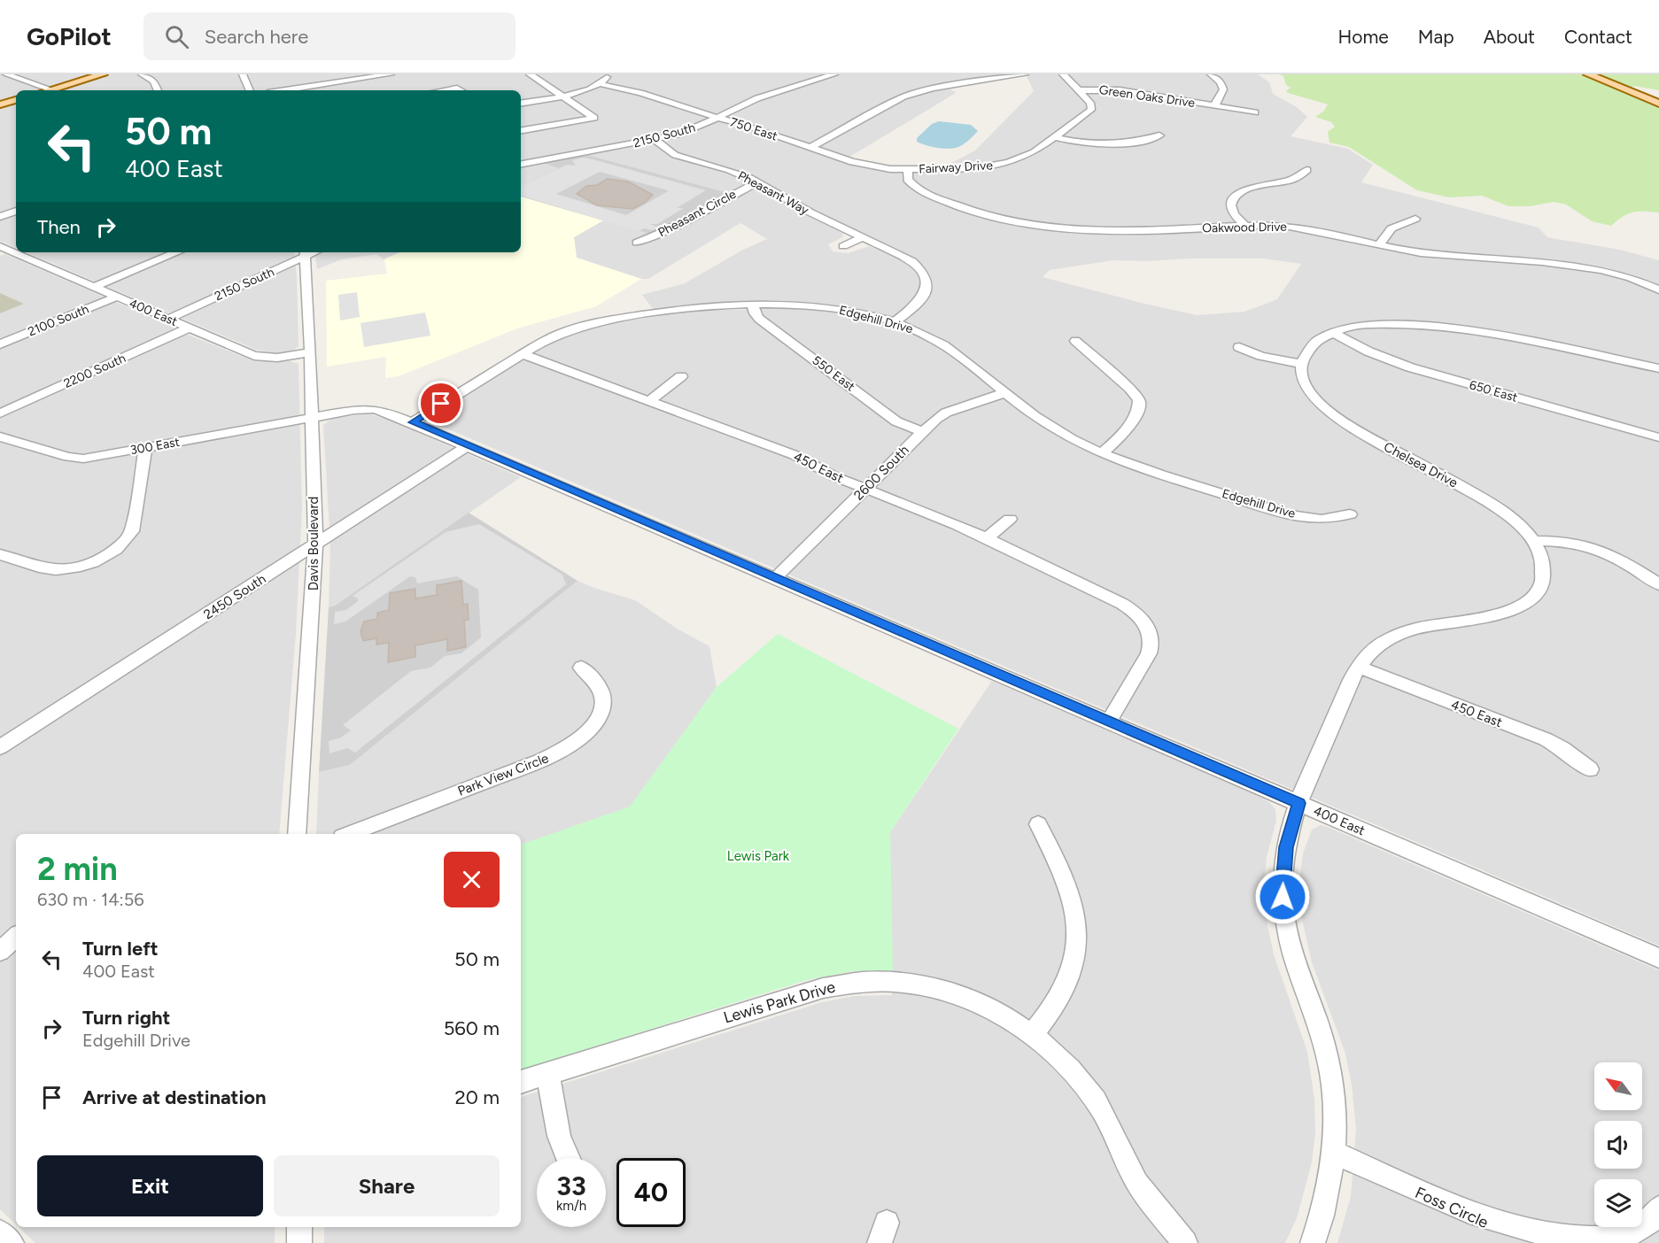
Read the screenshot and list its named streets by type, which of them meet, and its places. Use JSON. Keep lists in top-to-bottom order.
{
  "streets": {
    "street": [
      "Green Oaks Drive",
      "750 East",
      "2150 South",
      "Fairway Drive",
      "Pheasant Way",
      "Pheasant Circle",
      "Oakwood Drive",
      "400 East",
      "Edgehill Drive",
      "2100 South",
      "2200 South",
      "550 East",
      "650 East",
      "300 East",
      "Chelsea Drive",
      "450 East",
      "2600 South",
      "Davis Boulevard",
      "2450 South",
      "Park View Circle",
      "Lewis Park Drive",
      "Foss Circle"
    ]
  },
  "crossings": [
    ["Green Oaks Drive", "Fairway Drive"],
    ["750 East", "2150 South"],
    ["750 East", "Fairway Drive"],
    ["750 East", "Oakwood Drive"],
    ["2150 South", "Pheasant Way"],
    ["2150 South", "400 East"],
    ["2150 South", "Davis Boulevard"],
    ["Fairway Drive", "Oakwood Drive"],
    ["Pheasant Way", "Pheasant Circle"],
    ["Pheasant Way", "Edgehill Drive"],
    ["400 East", "Edgehill Drive"],
    ["400 East", "2100 South"],
    ["400 East", "2200 South"],
    ["400 East", "300 East"],
    ["400 East", "Chelsea Drive"],
    ["400 East", "450 East"],
    ["400 East", "2600 South"],
    ["400 East", "Davis Boulevard"],
    ["400 East", "2450 South"],
    ["Edgehill Drive", "550 East"],
    ["Edgehill Drive", "450 East"],
    ["Edgehill Drive", "2600 South"],
    ["550 East", "2600 South"],
    ["300 East", "Davis Boulevard"],
    ["Chelsea Drive", "450 East"],
    ["Chelsea Drive", "Foss Circle"],
    ["450 East", "2600 South"],
    ["Davis Boulevard", "2450 South"]
  ],
  "parks": ["Lewis Park"],
  "north": "top left",
  "page": {
    "header": "GoPilot",
    "search": "Search here",
    "nav": [
      "Home",
      "Map",
      "About",
      "Contact"
    ],
    "turn": ["50 m", "400 East"],
    "then": "Then",
    "heading": ["2 min", "630 m · 14:56"],
    "list": [
      {
        "name": "Turn left",
        "note": "400 East",
        "value": "50 m"
      },
      {
        "name": "Turn right",
        "note": "Edgehill Drive",
        "value": "560 m"
      },
      {
        "name": "Arrive at destination",
        "value": "20 m"
      }
    ],
    "buttons": ["Exit", "Share"],
    "speed": "33 km/h",
    "limit": "40"
  }
}
